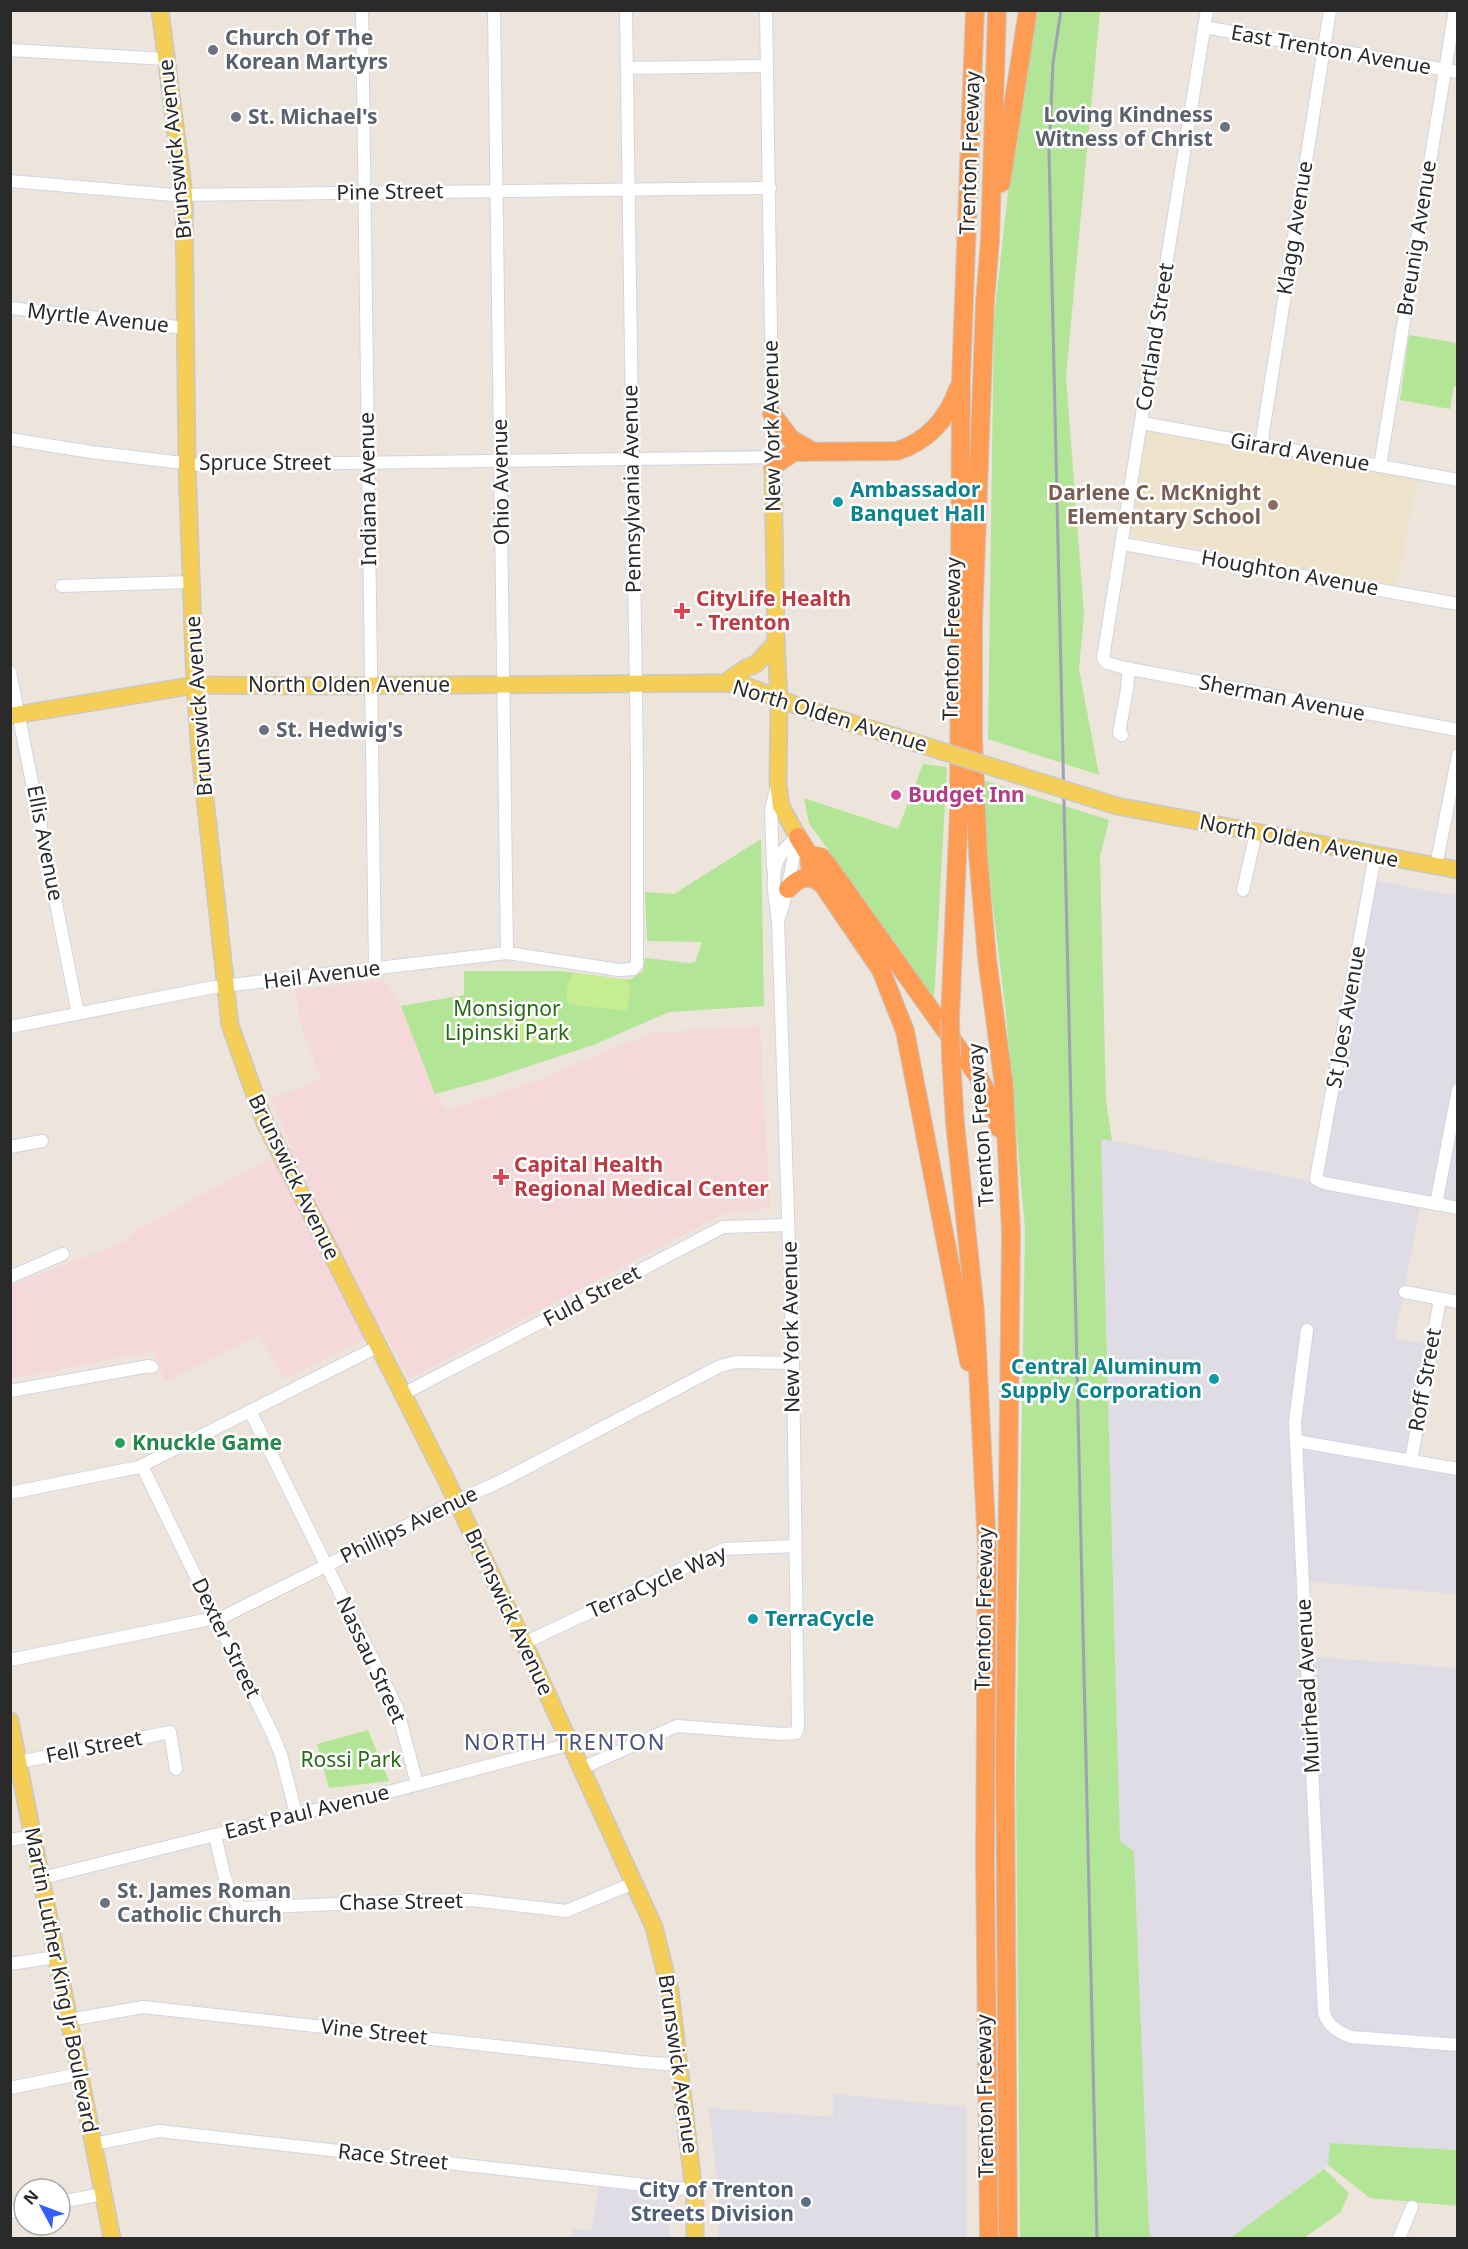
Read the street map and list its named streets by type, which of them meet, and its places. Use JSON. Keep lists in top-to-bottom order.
{
  "streets": {
    "highway": ["Trenton Freeway"],
    "main road": [
      "Brunswick Avenue",
      "New York Avenue",
      "North Olden Avenue",
      "Martin Luther King Jr Boulevard"
    ],
    "street": [
      "East Trenton Avenue",
      "Pine Street",
      "Klagg Avenue",
      "Breunig Avenue",
      "Myrtle Avenue",
      "Cortland Street",
      "Girard Avenue",
      "Spruce Street",
      "Ohio Avenue",
      "Indiana Avenue",
      "Pennsylvania Avenue",
      "Houghton Avenue",
      "Sherman Avenue",
      "Ellis Avenue",
      "Heil Avenue",
      "St Joes Avenue",
      "Fuld Street",
      "Roff Street",
      "Phillips Avenue",
      "TerraCycle Way",
      "Dexter Street",
      "Nassau Street",
      "Muirhead Avenue",
      "Fell Street",
      "East Paul Avenue",
      "Chase Street",
      "Vine Street",
      "Race Street"
    ]
  },
  "crossings": [
    ["East Trenton Avenue", "Klagg Avenue"],
    ["East Trenton Avenue", "Breunig Avenue"],
    ["East Trenton Avenue", "Cortland Street"],
    ["Brunswick Avenue", "Pine Street"],
    ["Brunswick Avenue", "Myrtle Avenue"],
    ["Brunswick Avenue", "New York Avenue"],
    ["Brunswick Avenue", "Spruce Street"],
    ["Brunswick Avenue", "North Olden Avenue"],
    ["Brunswick Avenue", "Heil Avenue"],
    ["Brunswick Avenue", "Fuld Street"],
    ["Brunswick Avenue", "Phillips Avenue"],
    ["Brunswick Avenue", "TerraCycle Way"],
    ["Brunswick Avenue", "East Paul Avenue"],
    ["Brunswick Avenue", "Chase Street"],
    ["Brunswick Avenue", "Vine Street"],
    ["Brunswick Avenue", "Race Street"],
    ["Pine Street", "New York Avenue"],
    ["Pine Street", "Ohio Avenue"],
    ["Pine Street", "Indiana Avenue"],
    ["Pine Street", "Pennsylvania Avenue"],
    ["Klagg Avenue", "Girard Avenue"],
    ["Breunig Avenue", "Girard Avenue"],
    ["Cortland Street", "Girard Avenue"],
    ["Cortland Street", "Houghton Avenue"],
    ["Cortland Street", "Sherman Avenue"],
    ["New York Avenue", "Spruce Street"],
    ["New York Avenue", "North Olden Avenue"],
    ["New York Avenue", "Fuld Street"],
    ["New York Avenue", "Phillips Avenue"],
    ["New York Avenue", "TerraCycle Way"],
    ["Spruce Street", "Ohio Avenue"],
    ["Spruce Street", "Indiana Avenue"],
    ["Spruce Street", "Pennsylvania Avenue"],
    ["Ohio Avenue", "North Olden Avenue"],
    ["Ohio Avenue", "Heil Avenue"],
    ["Indiana Avenue", "North Olden Avenue"],
    ["Indiana Avenue", "Heil Avenue"],
    ["Pennsylvania Avenue", "North Olden Avenue"],
    ["Pennsylvania Avenue", "Heil Avenue"],
    ["North Olden Avenue", "Ellis Avenue"],
    ["North Olden Avenue", "St Joes Avenue"],
    ["Ellis Avenue", "Heil Avenue"],
    ["Phillips Avenue", "Dexter Street"],
    ["Phillips Avenue", "Nassau Street"],
    ["Dexter Street", "East Paul Avenue"],
    ["Nassau Street", "East Paul Avenue"],
    ["Fell Street", "Martin Luther King Jr Boulevard"],
    ["East Paul Avenue", "Chase Street"],
    ["East Paul Avenue", "Martin Luther King Jr Boulevard"],
    ["Martin Luther King Jr Boulevard", "Vine Street"],
    ["Martin Luther King Jr Boulevard", "Race Street"]
  ],
  "districts": ["NORTH TRENTON"],
  "parks": ["Monsignor Lipinski Park", "Rossi Park"],
  "places": {
    "other": [
      "Church Of The Korean Martyrs",
      "St. Michael's",
      "Loving Kindness Witness of Christ",
      "Ambassador Banquet Hall",
      "Darlene C. McKnight Elementary School",
      "St. Hedwig's",
      "Budget Inn",
      "Central Aluminum Supply Corporation",
      "Knuckle Game",
      "TerraCycle",
      "St. James Roman Catholic Church",
      "City of Trenton Streets Division"
    ],
    "health": ["CityLife Health - Trenton", "Capital Health Regional Medical Center"]
  },
  "north": "top left"
}
